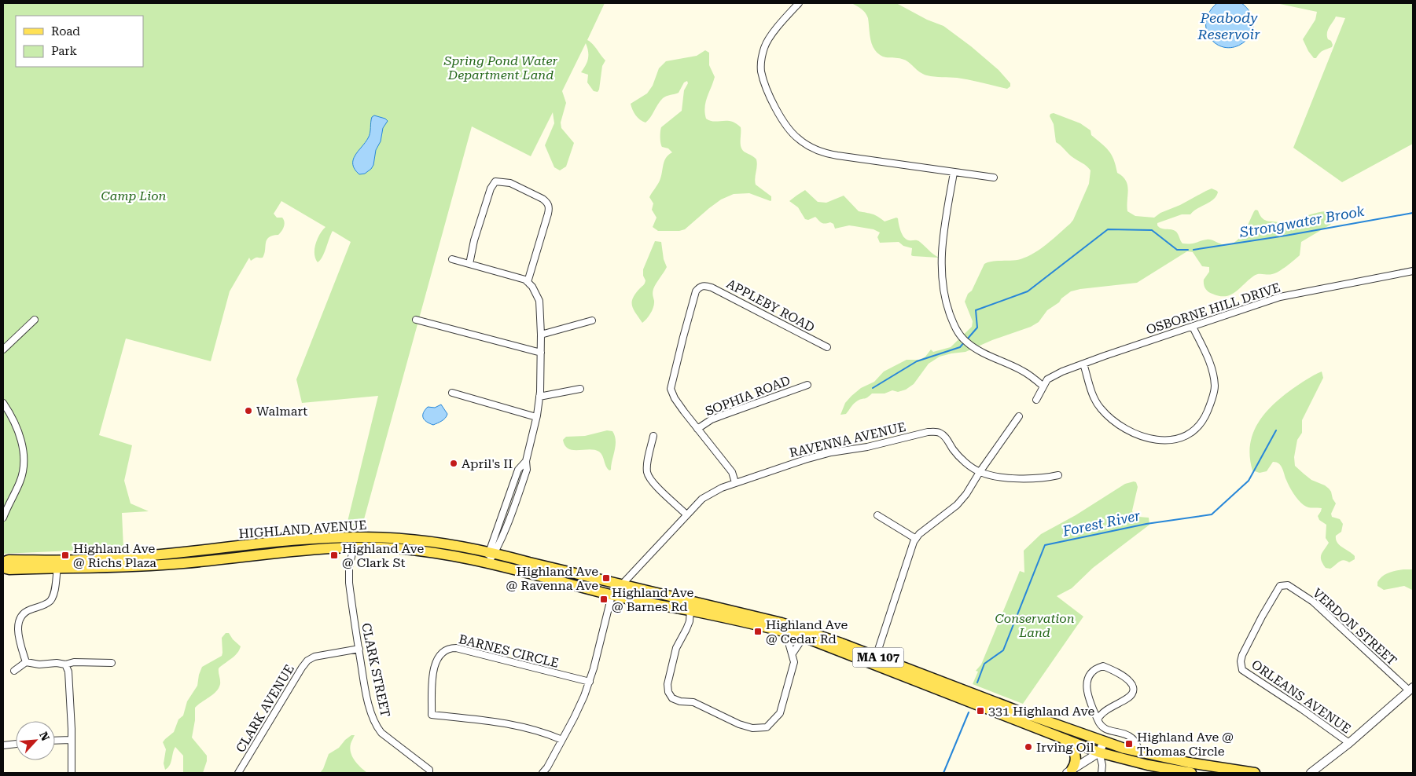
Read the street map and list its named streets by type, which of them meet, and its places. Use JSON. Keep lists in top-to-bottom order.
{
  "streets": {
    "main road": ["HIGHLAND AVENUE", "MA 107"],
    "street": [
      "APPLEBY ROAD",
      "OSBORNE HILL DRIVE",
      "SOPHIA ROAD",
      "RAVENNA AVENUE",
      "VERDON STREET",
      "BARNES CIRCLE",
      "CLARK STREET",
      "ORLEANS AVENUE",
      "CLARK AVENUE"
    ]
  },
  "crossings": [
    ["APPLEBY ROAD", "SOPHIA ROAD"],
    ["RAVENNA AVENUE", "HIGHLAND AVENUE"],
    ["HIGHLAND AVENUE", "CLARK STREET"],
    ["VERDON STREET", "ORLEANS AVENUE"],
    ["CLARK STREET", "CLARK AVENUE"]
  ],
  "water": ["Peabody Reservoir", "Strongwater Brook", "Forest River"],
  "parks": ["Spring Pond Water Department Land", "Camp Lion", "Conservation Land"],
  "places": {
    "other": ["Walmart", "April's II", "Irving Oil"],
    "transit": [
      "Highland Ave @ Richs Plaza",
      "Highland Ave @ Clark St",
      "Highland Ave @ Ravenna Ave",
      "Highland Ave @ Barnes Rd",
      "Highland Ave @ Cedar Rd",
      "331 Highland Ave",
      "Highland Ave @ Thomas Circle"
    ]
  },
  "legend": ["Road", "Park"],
  "north": "top right"
}
